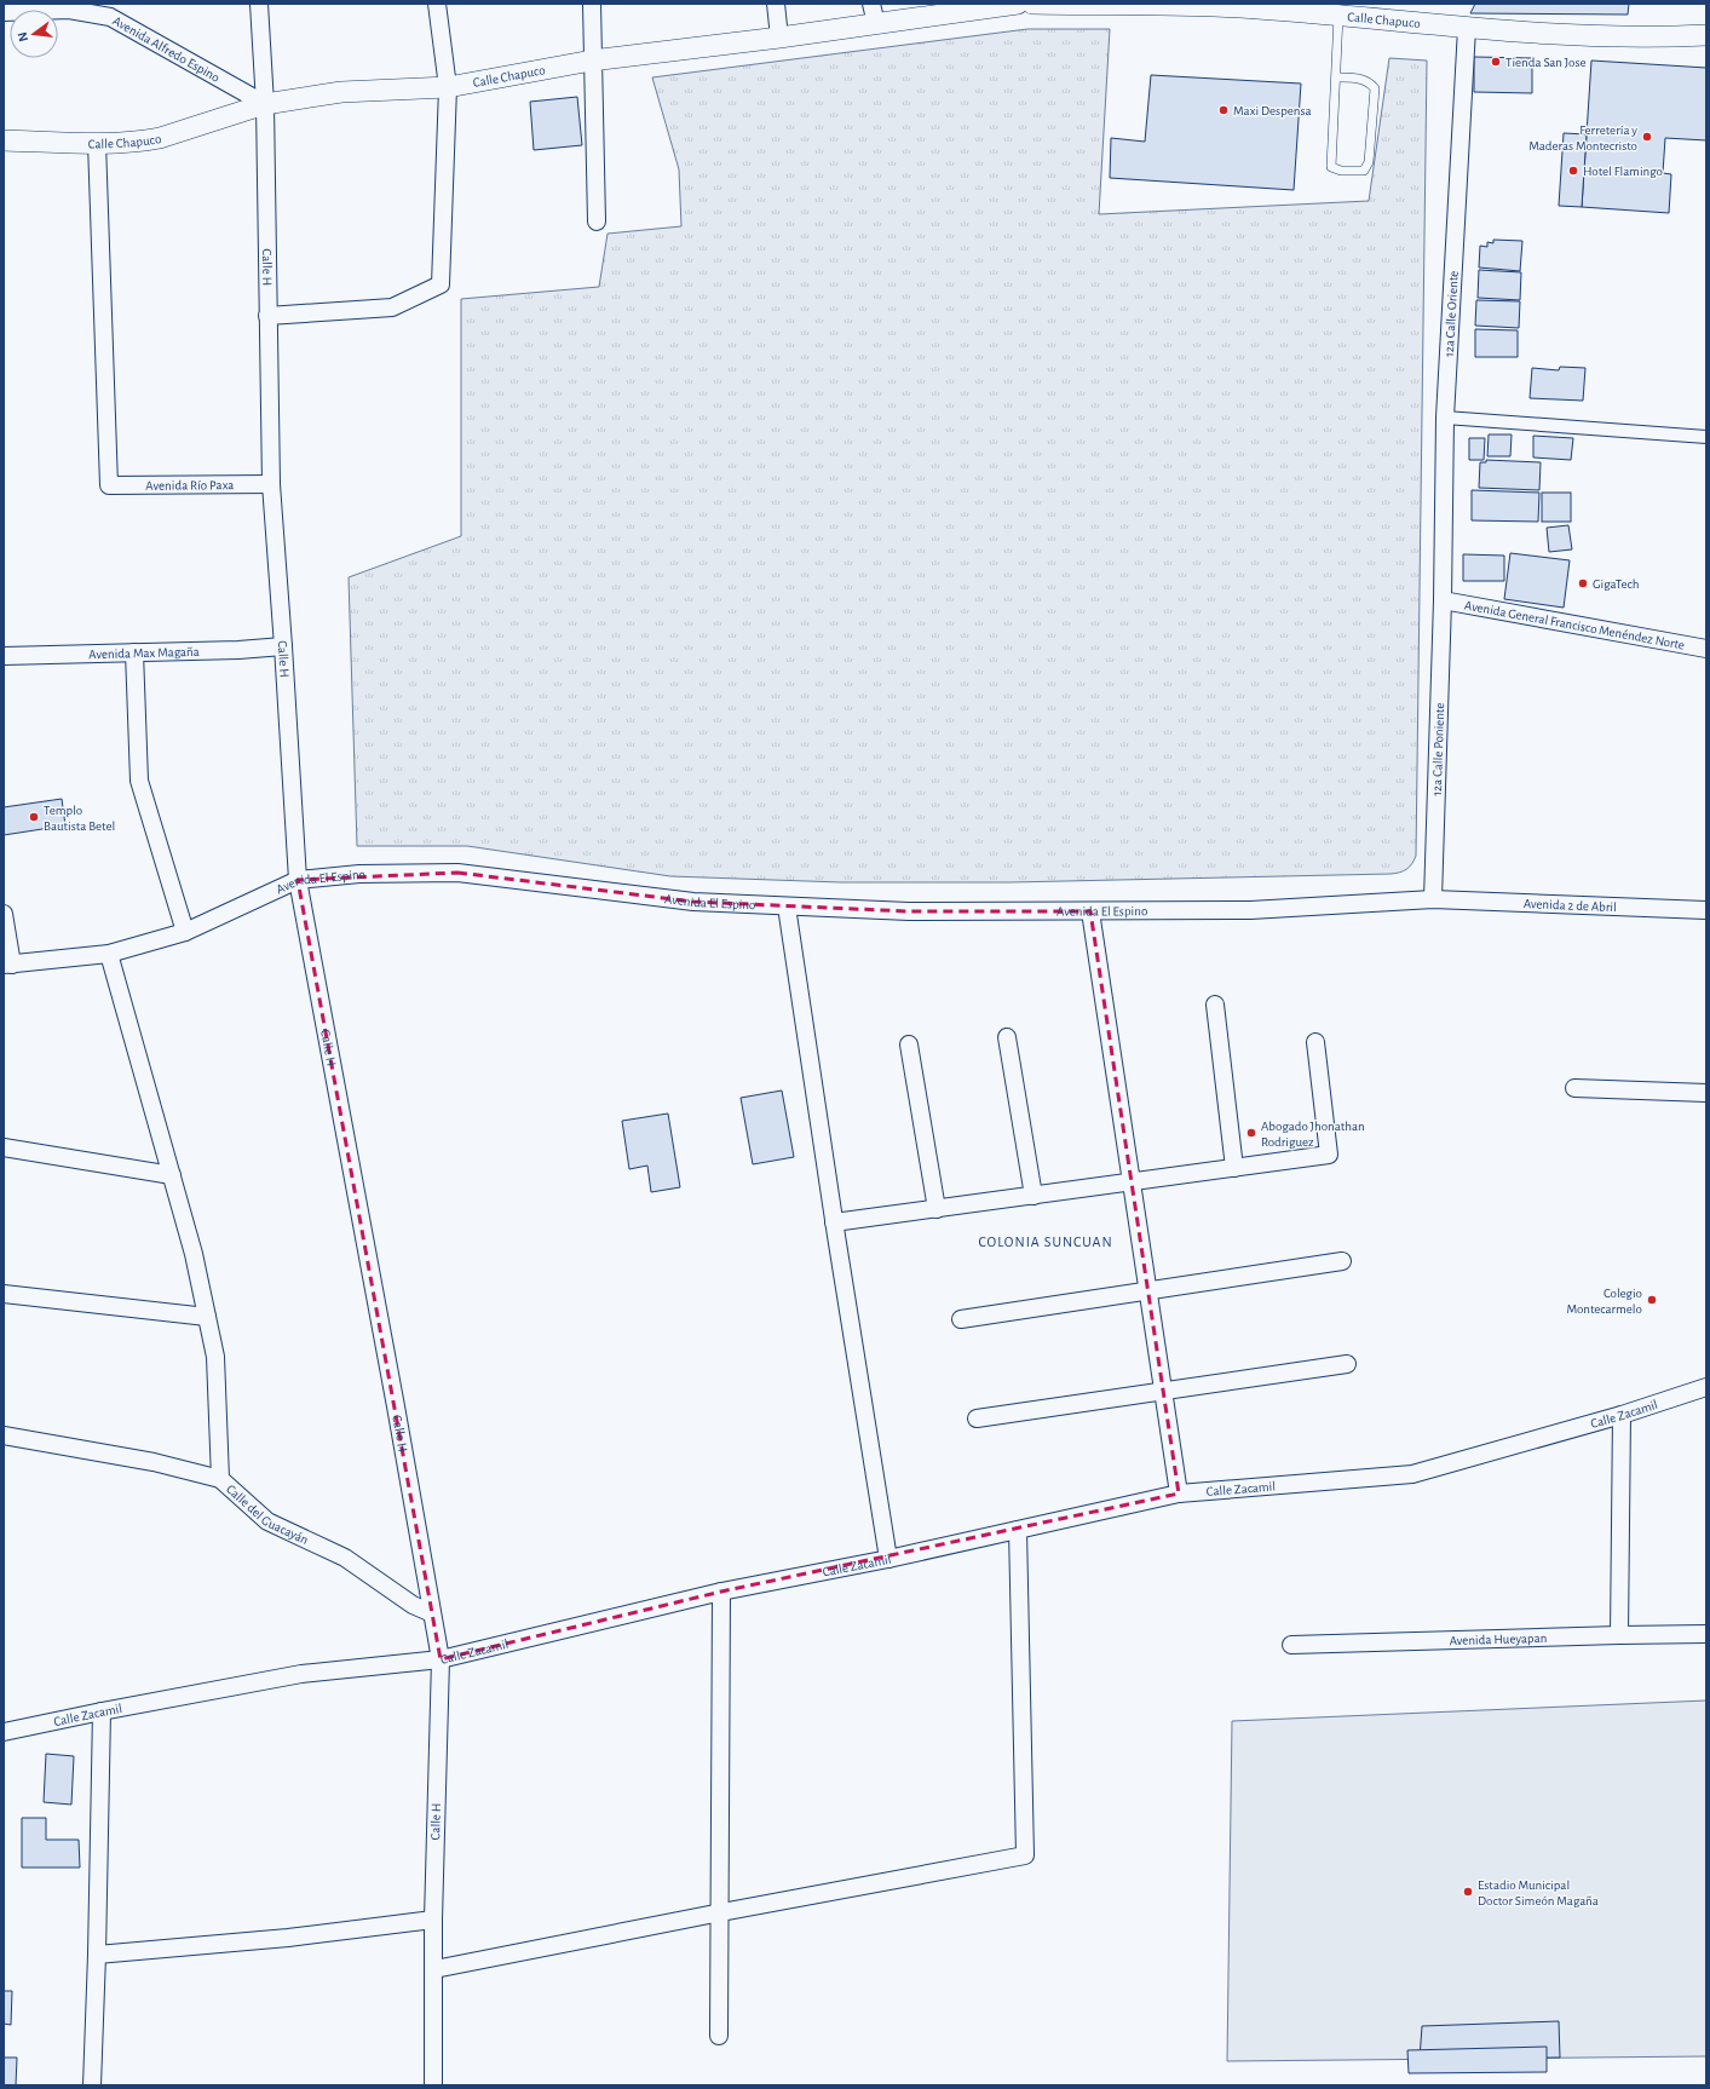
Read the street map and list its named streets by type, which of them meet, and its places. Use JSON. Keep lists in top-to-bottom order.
{
  "streets": {
    "street": [
      "Calle Chapuco",
      "Avenida Alfredo Espino",
      "Calle H",
      "12a Calle Oriente",
      "Avenida Río Paxa",
      "Avenida General Francisco Menéndez Norte",
      "Avenida Max Magaña",
      "12a Calle Poniente",
      "Avenida El Espino",
      "Avenida 2 de Abril",
      "Calle Zacamil",
      "Calle del Guacayán",
      "Avenida Hueyapan"
    ]
  },
  "crossings": [
    ["Calle Chapuco", "Avenida Alfredo Espino"],
    ["Calle Chapuco", "Calle H"],
    ["Calle Chapuco", "12a Calle Oriente"],
    ["Calle Chapuco", "Avenida Río Paxa"],
    ["Avenida Alfredo Espino", "Calle H"],
    ["Calle H", "Avenida Río Paxa"],
    ["Calle H", "Avenida Max Magaña"],
    ["Calle H", "Avenida El Espino"],
    ["Calle H", "Calle Zacamil"],
    ["Calle H", "Calle del Guacayán"],
    ["12a Calle Oriente", "Avenida General Francisco Menéndez Norte"],
    ["12a Calle Oriente", "12a Calle Poniente"],
    ["Avenida General Francisco Menéndez Norte", "12a Calle Poniente"],
    ["12a Calle Poniente", "Avenida El Espino"],
    ["12a Calle Poniente", "Avenida 2 de Abril"],
    ["Avenida El Espino", "Avenida 2 de Abril"]
  ],
  "districts": ["COLONIA SUNCUAN"],
  "places": [
    "Tienda San Jose",
    "Maxi Despensa",
    "Ferretería y Maderas Montecristo",
    "Hotel Flamingo",
    "GigaTech",
    "Templo Bautista Betel",
    "Abogado Jhonathan Rodriguez",
    "Colegio Montecarmelo",
    "Estadio Municipal Doctor Simeón Magaña"
  ],
  "north": "left"
}
